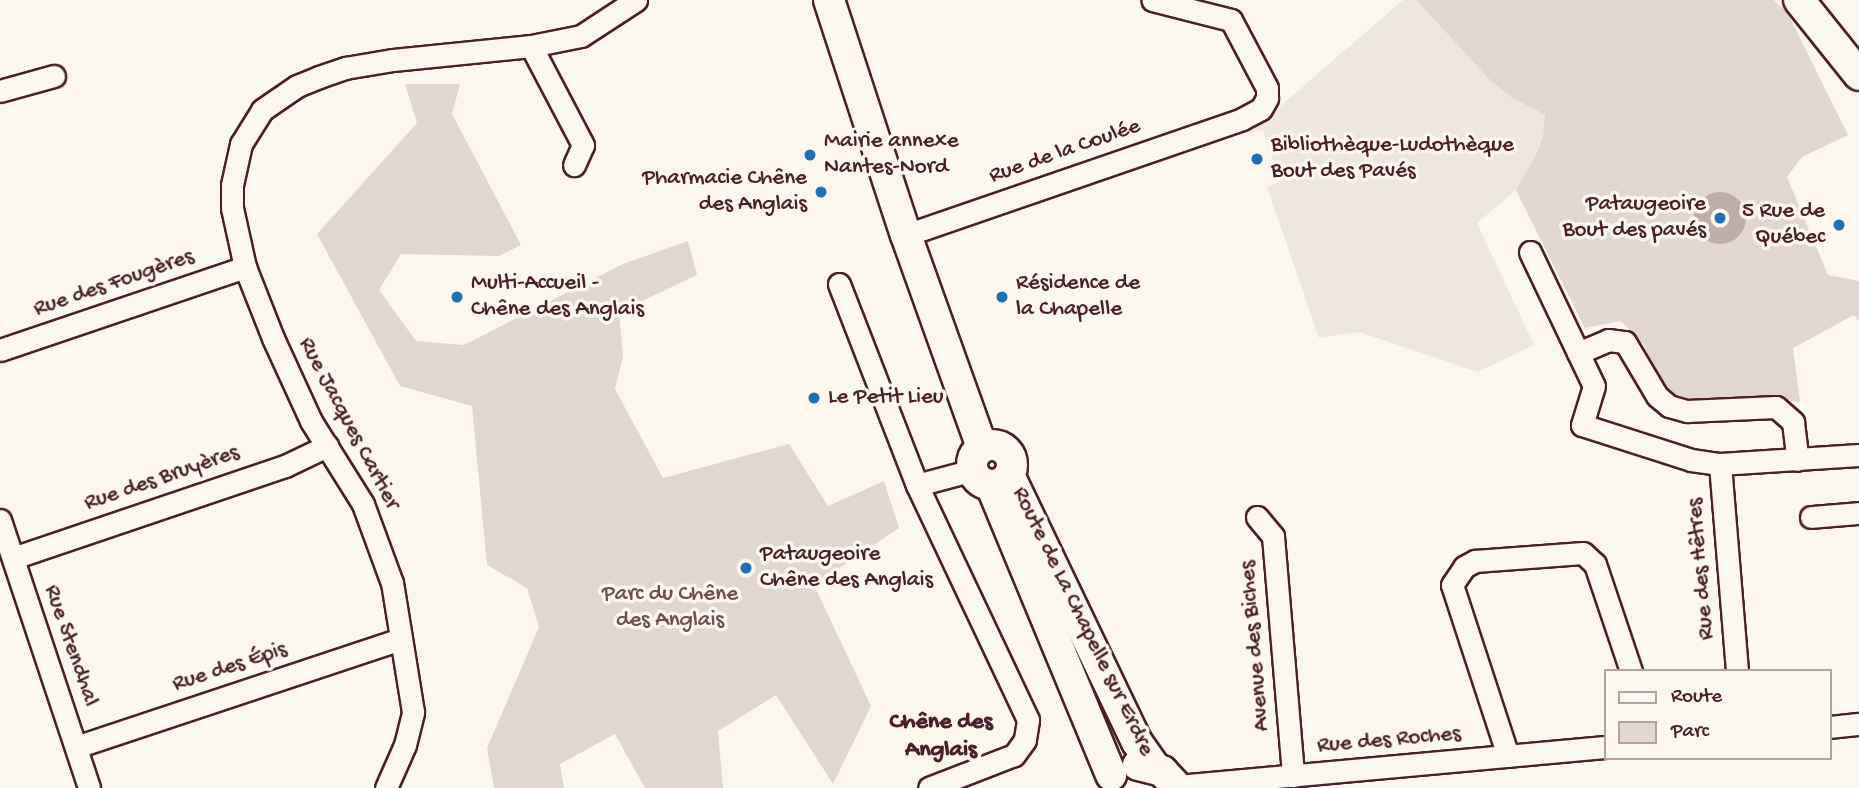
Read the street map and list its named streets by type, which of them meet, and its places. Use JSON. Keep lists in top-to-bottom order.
{
  "streets": {
    "street": [
      "Rue de la Coulée",
      "Rue des Fougères",
      "Rue Jacques Cartier",
      "Rue des Bruyères",
      "Rue des Hêtres",
      "Route de La Chapelle sur Erdre",
      "Rue Stendhal",
      "Avenue des Biches",
      "Rue des Épis",
      "Rue des Roches"
    ]
  },
  "crossings": [
    ["Rue de la Coulée", "Route de La Chapelle sur Erdre"],
    ["Rue des Fougères", "Rue Jacques Cartier"],
    ["Rue Jacques Cartier", "Rue des Bruyères"],
    ["Rue Jacques Cartier", "Rue des Épis"],
    ["Rue des Bruyères", "Rue Stendhal"],
    ["Route de La Chapelle sur Erdre", "Rue des Roches"],
    ["Rue Stendhal", "Rue des Épis"],
    ["Avenue des Biches", "Rue des Roches"]
  ],
  "districts": ["Chêne des Anglais"],
  "parks": ["Parc du Chêne des Anglais"],
  "places": [
    "Mairie annexe Nantes-Nord",
    "Bibliothèque-Ludothèque Bout des Pavés",
    "Pharmacie Chêne des Anglais",
    "Pataugeoire Bout des pavés",
    "5 Rue de Québec",
    "Multi-Accueil - Chêne des Anglais",
    "Résidence de la Chapelle",
    "Le Petit Lieu",
    "Pataugeoire Chêne des Anglais"
  ],
  "legend": ["Route", "Parc"]
}
